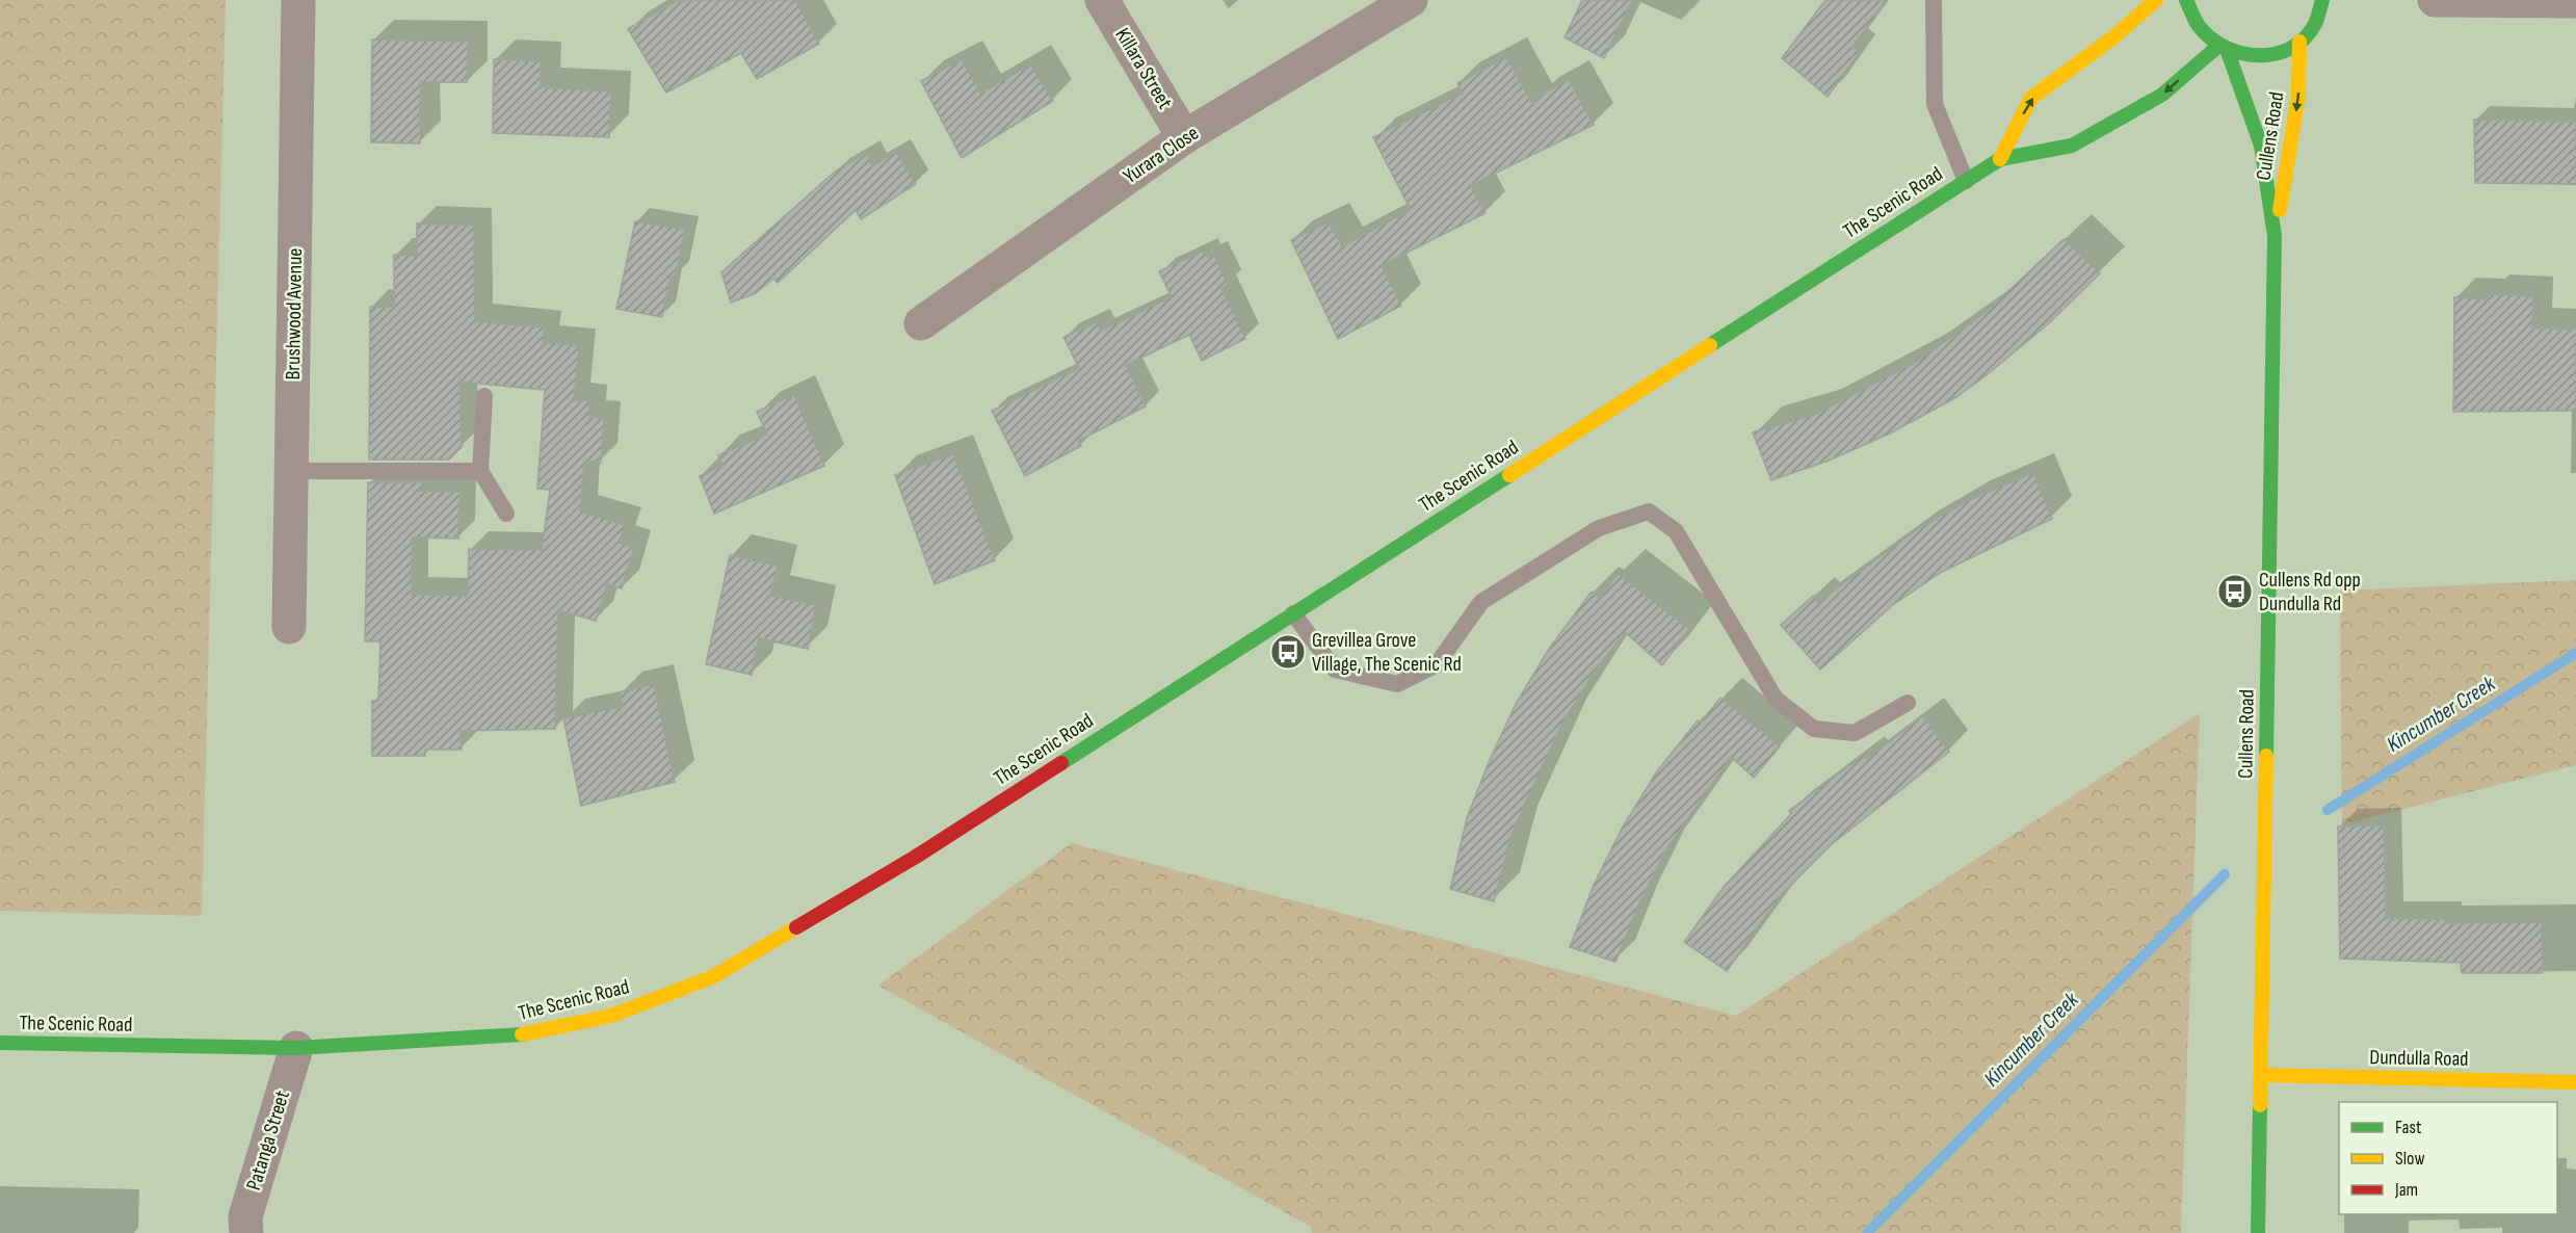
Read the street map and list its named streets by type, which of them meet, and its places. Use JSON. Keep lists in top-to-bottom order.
{
  "streets": {
    "main road": ["Cullens Road", "The Scenic Road", "Dundulla Road"],
    "street": [
      "Killara Street",
      "Yurara Close",
      "Brushwood Avenue",
      "Patanga Street"
    ]
  },
  "crossings": [
    ["Killara Street", "Yurara Close"],
    ["Cullens Road", "The Scenic Road"],
    ["Cullens Road", "Dundulla Road"],
    ["The Scenic Road", "Patanga Street"]
  ],
  "water": ["Kincumber Creek"],
  "places": {
    "bus stop": ["Cullens Rd opp Dundulla Rd", "Grevillea Grove Village, The Scenic Rd"]
  },
  "legend": ["Fast", "Slow", "Jam"]
}
